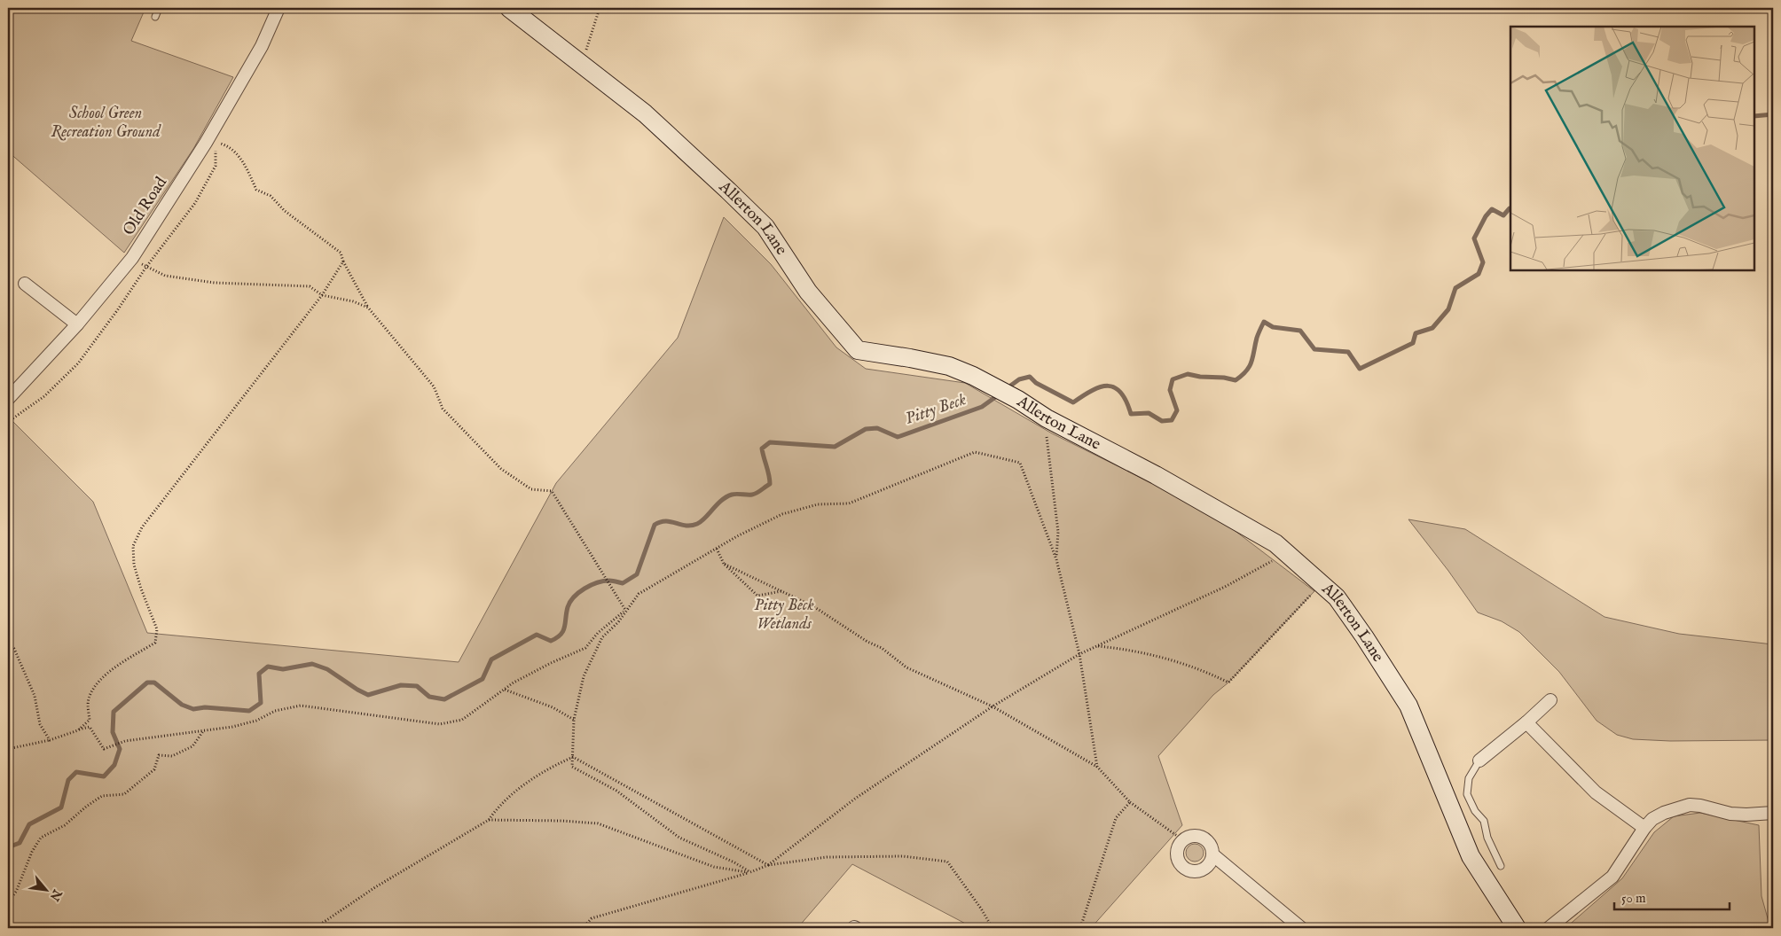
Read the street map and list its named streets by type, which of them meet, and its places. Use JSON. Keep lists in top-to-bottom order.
{
  "streets": {
    "street": ["Old Road", "Allerton Lane"]
  },
  "water": ["Pitty Beck"],
  "parks": ["School Green Recreation Ground", "Pitty Beck Wetlands"],
  "scale_bar": "50 m",
  "north": "bottom right"
}
